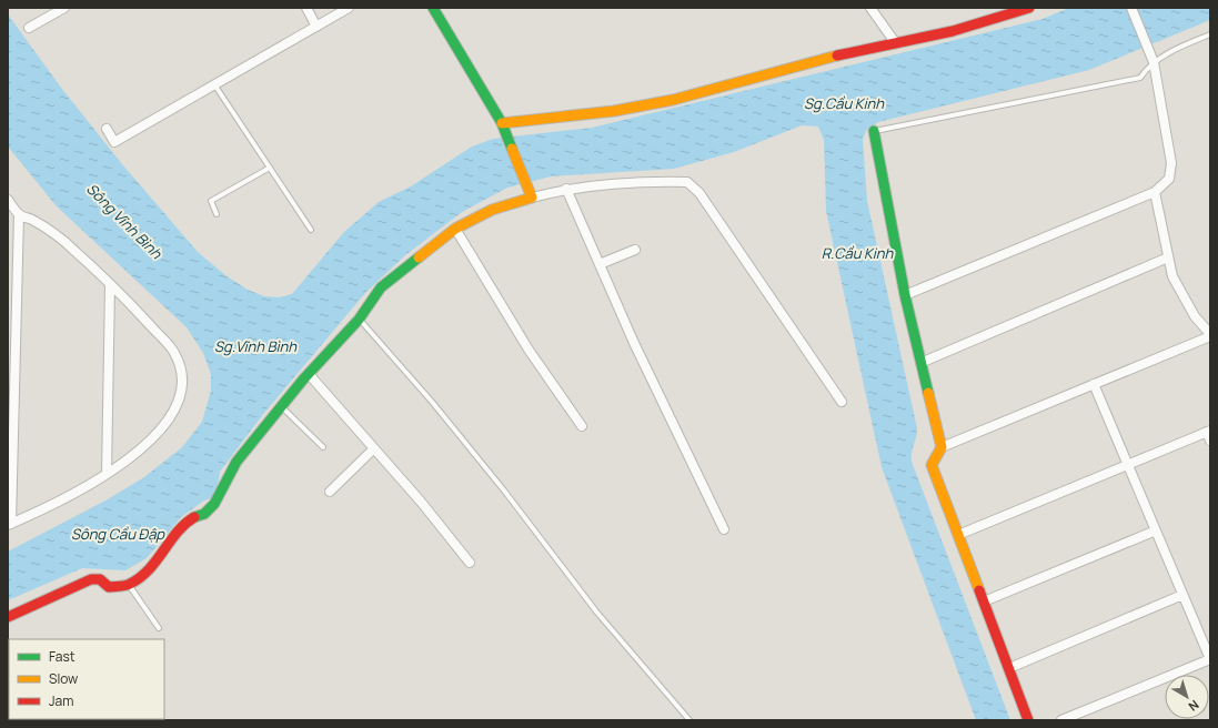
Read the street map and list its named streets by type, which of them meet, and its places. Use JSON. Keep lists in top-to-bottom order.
{
  "water": [
    "Sg.Cầu Kinh",
    "Sông Vĩnh Bình",
    "R.Cầu Kinh",
    "Sg.Vĩnh Bình",
    "Sông Cầu Đập"
  ],
  "legend": ["Fast", "Slow", "Jam"],
  "north": "bottom right"
}
